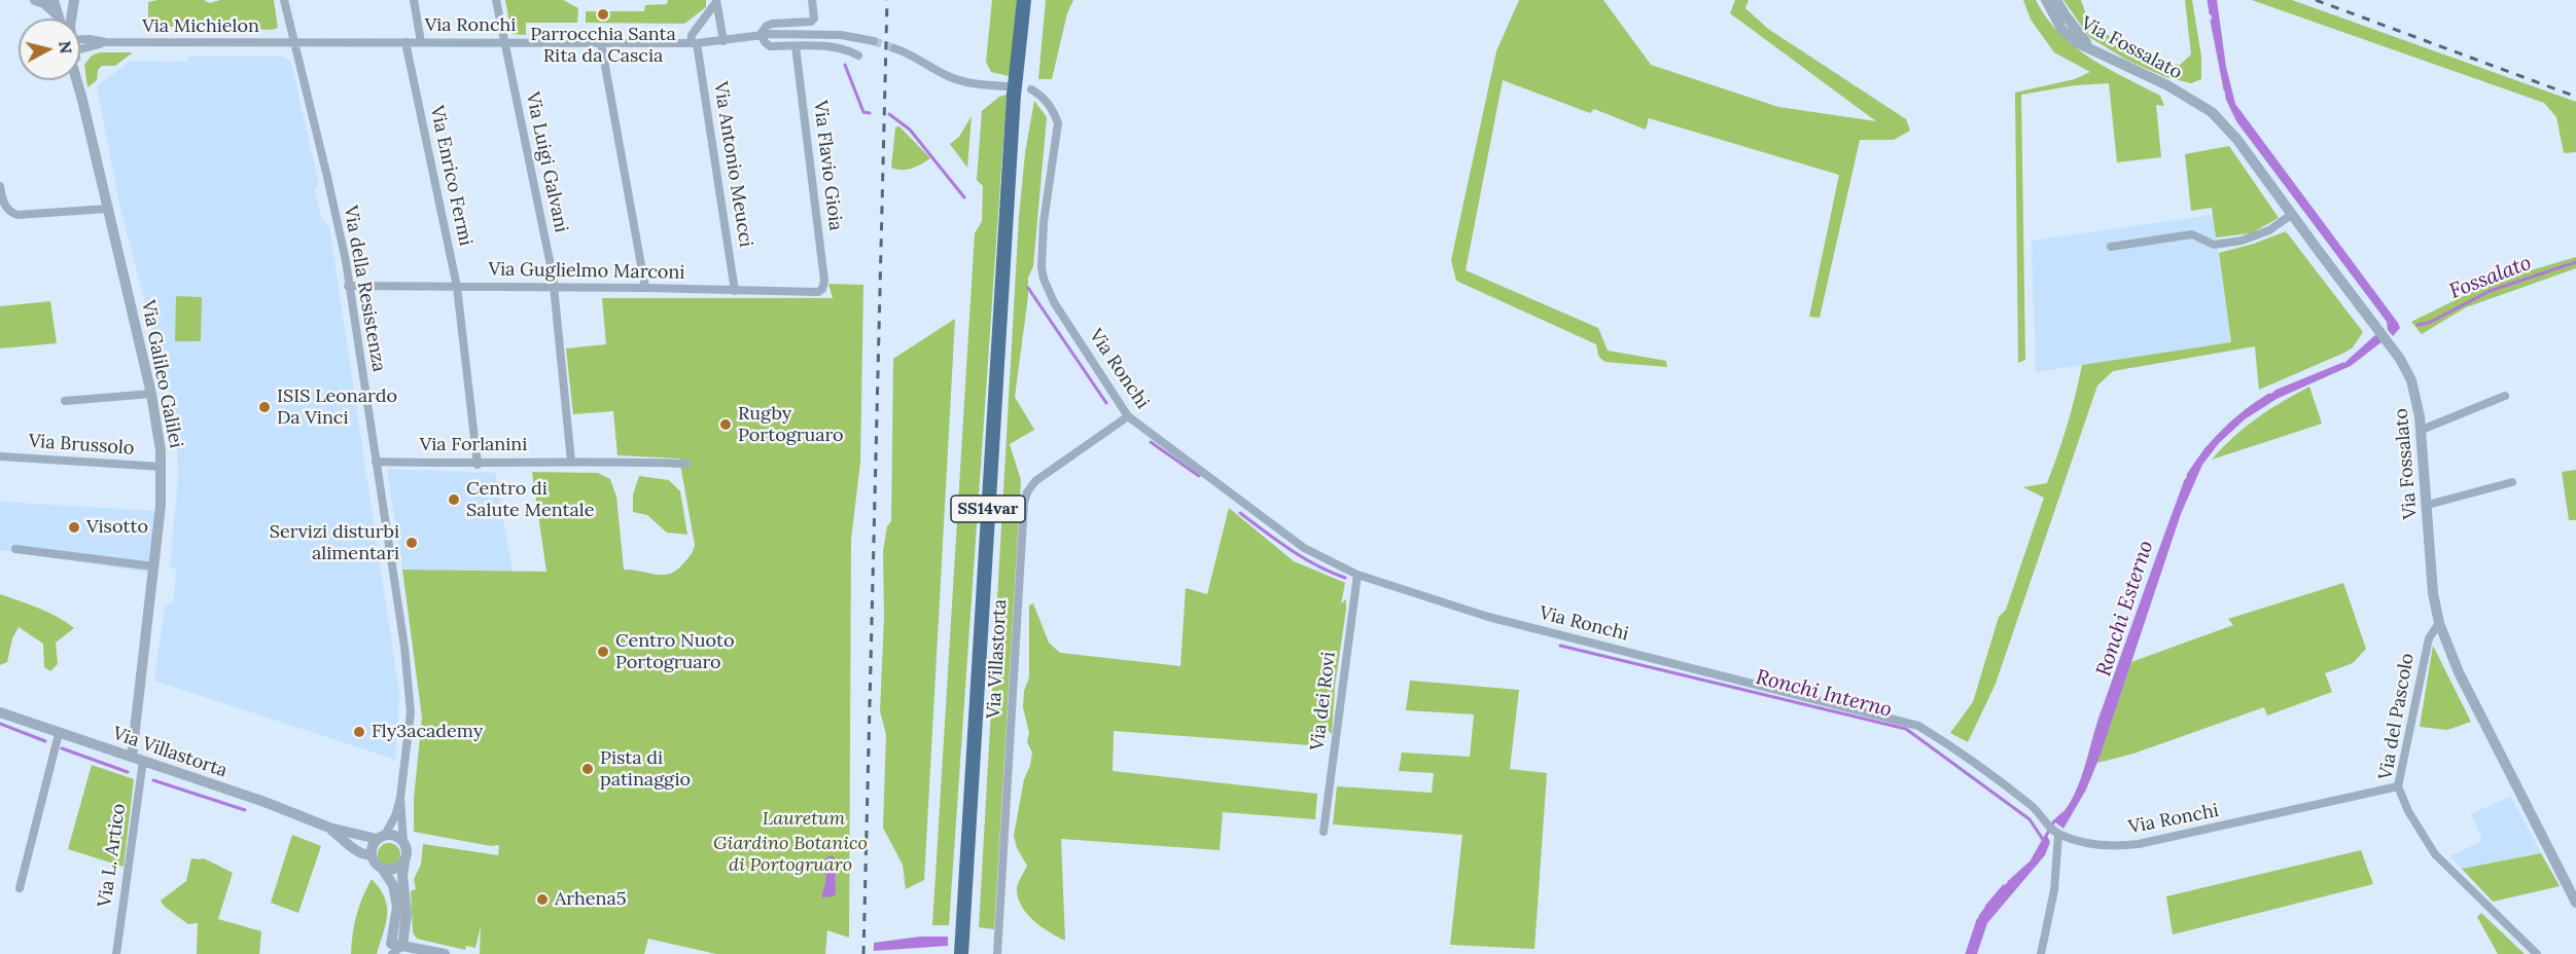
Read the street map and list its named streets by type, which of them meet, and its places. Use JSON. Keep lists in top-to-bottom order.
{
  "streets": {
    "highway": ["SS14var"],
    "street": [
      "Via Ronchi",
      "Via Michielon",
      "Via Fossalato",
      "Via Luigi Galvani",
      "Via Antonio Meucci",
      "Via Flavio Gioia",
      "Via Enrico Fermi",
      "Via Guglielmo Marconi",
      "Via della Resistenza",
      "Via Galileo Galilei",
      "Via Brussolo",
      "Via Forlanini",
      "Via Villastorta",
      "Via dei Rovi",
      "Via del Pascolo",
      "Via L. Artico"
    ]
  },
  "crossings": [
    ["Via Ronchi", "Via Michielon"],
    ["Via Ronchi", "Via Luigi Galvani"],
    ["Via Ronchi", "Via Antonio Meucci"],
    ["Via Ronchi", "Via Enrico Fermi"],
    ["Via Ronchi", "Via della Resistenza"],
    ["Via Ronchi", "Via Villastorta"],
    ["Via Ronchi", "Via dei Rovi"],
    ["Via Ronchi", "Via del Pascolo"],
    ["Via Michielon", "Via della Resistenza"],
    ["Via Fossalato", "Via del Pascolo"],
    ["Via Luigi Galvani", "Via Guglielmo Marconi"],
    ["Via Antonio Meucci", "Via Guglielmo Marconi"],
    ["Via Flavio Gioia", "Via Guglielmo Marconi"],
    ["Via Enrico Fermi", "Via Guglielmo Marconi"],
    ["Via Enrico Fermi", "Via Forlanini"],
    ["Via Guglielmo Marconi", "Via della Resistenza"],
    ["Via della Resistenza", "Via Forlanini"],
    ["Via Galileo Galilei", "Via Brussolo"],
    ["Via Galileo Galilei", "Via Villastorta"],
    ["Via Galileo Galilei", "Via L. Artico"],
    ["Via Villastorta", "Via L. Artico"]
  ],
  "water": ["Fossalato", "Ronchi Esterno", "Ronchi Interno"],
  "parks": ["Lauretum", "Giardino Botanico di Portogruaro"],
  "places": [
    "Parrocchia Santa Rita da Cascia",
    "ISIS Leonardo Da Vinci",
    "Rugby Portogruaro",
    "Centro di Salute Mentale",
    "Visotto",
    "Servizi disturbi alimentari",
    "Centro Nuoto Portogruaro",
    "Fly3academy",
    "Pista di patinaggio",
    "Arhena5"
  ],
  "north": "right"
}
